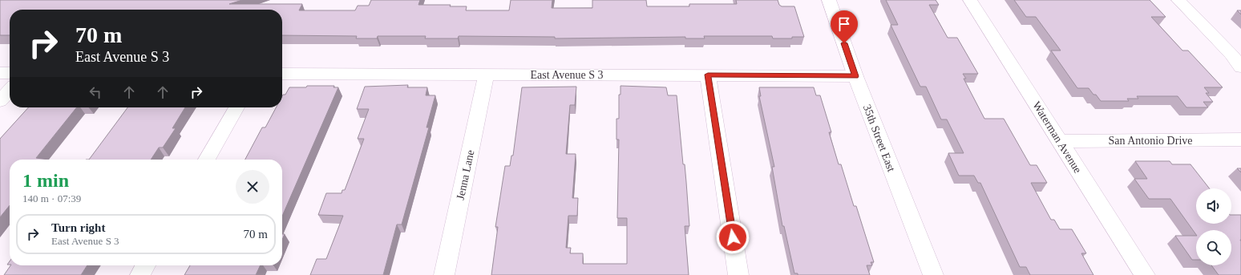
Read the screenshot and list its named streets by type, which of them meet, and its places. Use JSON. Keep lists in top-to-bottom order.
{
  "streets": {
    "street": [
      "East Avenue S 3",
      "Waterman Avenue",
      "35th Street East",
      "San Antonio Drive",
      "Jenna Lane"
    ]
  },
  "crossings": [
    ["East Avenue S 3", "35th Street East"],
    ["East Avenue S 3", "Jenna Lane"],
    ["Waterman Avenue", "San Antonio Drive"]
  ],
  "page": {
    "turn": ["70 m", "East Avenue S 3"],
    "heading": ["1 min", "140 m · 07:39"],
    "list": [
      {
        "name": "Turn right",
        "note": "East Avenue S 3",
        "value": "70 m"
      }
    ]
  }
}
